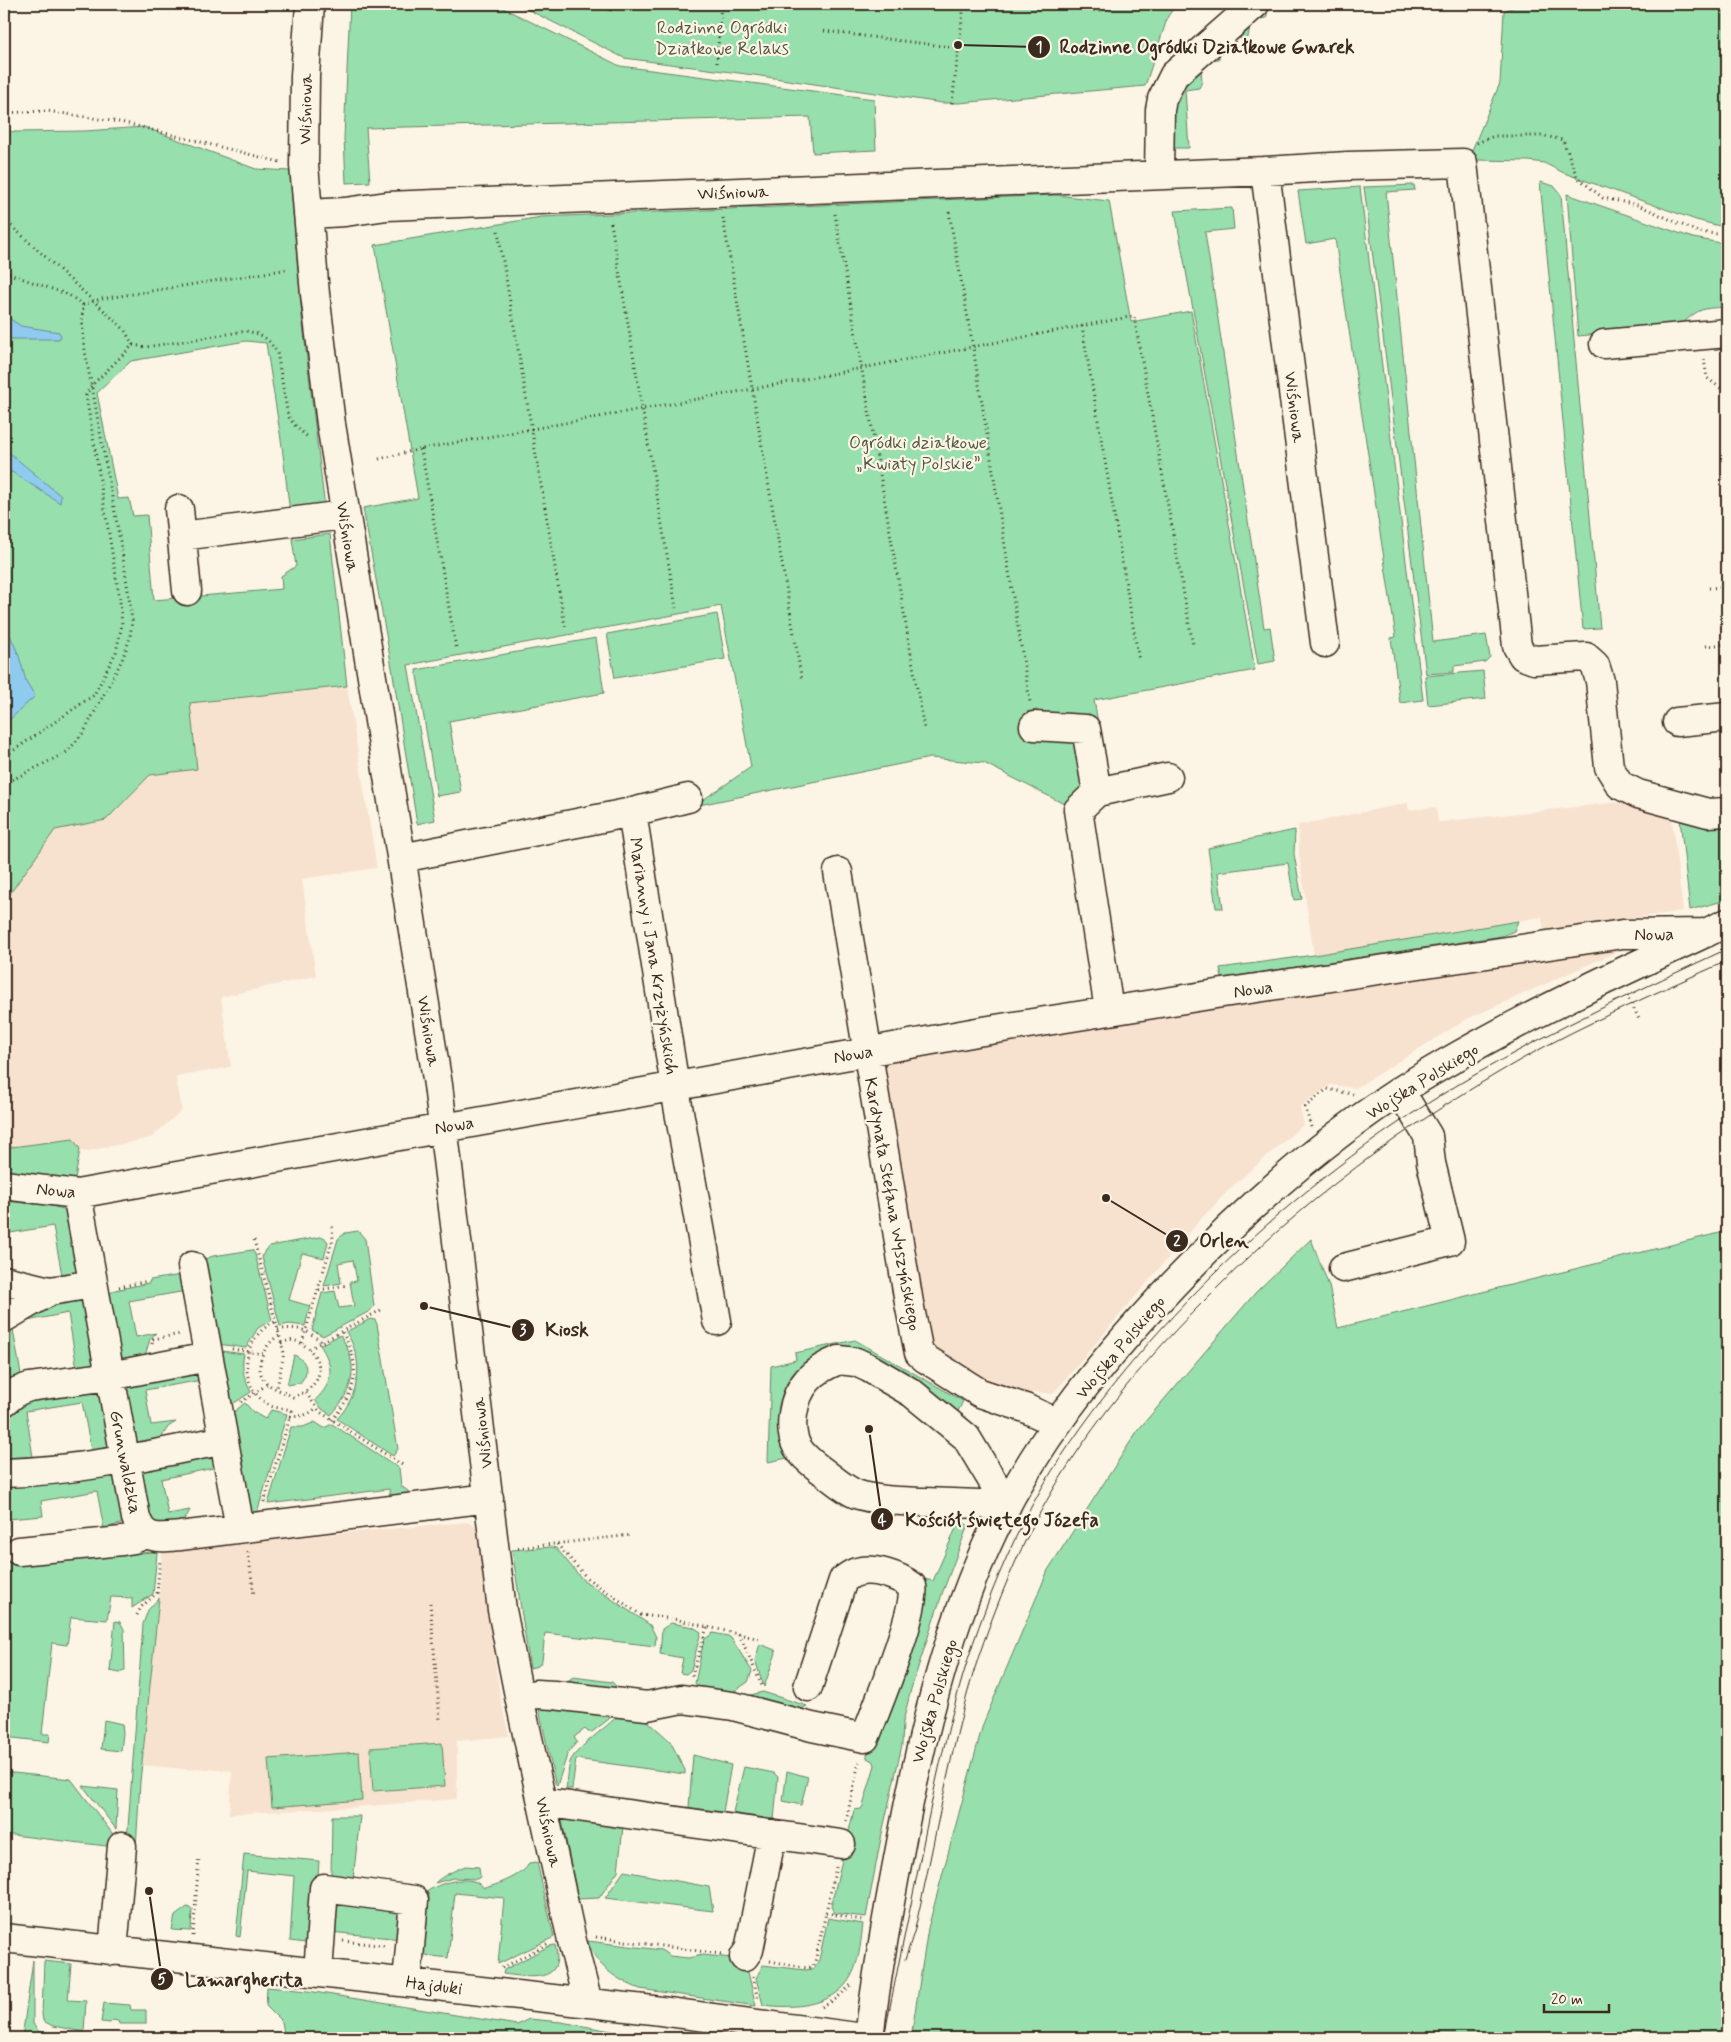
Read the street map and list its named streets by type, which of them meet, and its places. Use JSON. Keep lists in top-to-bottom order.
{
  "streets": {
    "street": [
      "Wiśniowa",
      "Nowa",
      "Marianny i Jana Krzyżyńskich",
      "Wojska Polskiego",
      "Kardynała Stefana Wyszyńskiego",
      "Grunwaldzka",
      "Hajduki"
    ]
  },
  "crossings": [
    ["Wiśniowa", "Nowa"],
    ["Wiśniowa", "Grunwaldzka"],
    ["Wiśniowa", "Hajduki"],
    ["Nowa", "Marianny i Jana Krzyżyńskich"],
    ["Nowa", "Wojska Polskiego"],
    ["Nowa", "Kardynała Stefana Wyszyńskiego"],
    ["Nowa", "Grunwaldzka"],
    ["Wojska Polskiego", "Kardynała Stefana Wyszyńskiego"]
  ],
  "parks": ["Rodzinne Ogródki Działkowe Relaks", "Ogródki działkowe „Kwiaty Polskie”"],
  "places": [
    "Rodzinne Ogródki Działkowe Gwarek",
    "Orlen",
    "Kiosk",
    "Kościół świętego Józefa",
    "Lamargherita"
  ],
  "scale_bar": "20 m"
}
